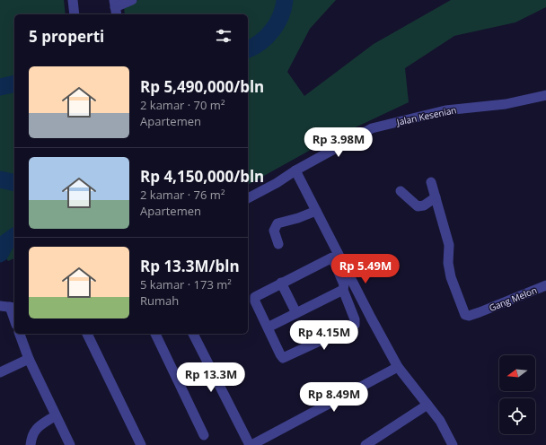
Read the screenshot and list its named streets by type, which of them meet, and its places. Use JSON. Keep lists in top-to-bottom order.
{
  "streets": {
    "street": ["Jalan Kesenian", "Gang Melon"]
  },
  "north": "left",
  "page": {
    "heading": "5 properti",
    "list": [
      {
        "name": "Rp 5,490,000/bln",
        "note": "2 kamar · 70 m² · Apartemen"
      },
      {
        "name": "Rp 4,150,000/bln",
        "note": "2 kamar · 76 m² · Apartemen"
      },
      {
        "name": "Rp 13.3M/bln",
        "note": "5 kamar · 173 m² · Rumah"
      }
    ],
    "price": [
      "Rp 3.98M",
      "Rp 5.49M",
      "Rp 4.15M",
      "Rp 13.3M",
      "Rp 8.49M"
    ]
  }
}
